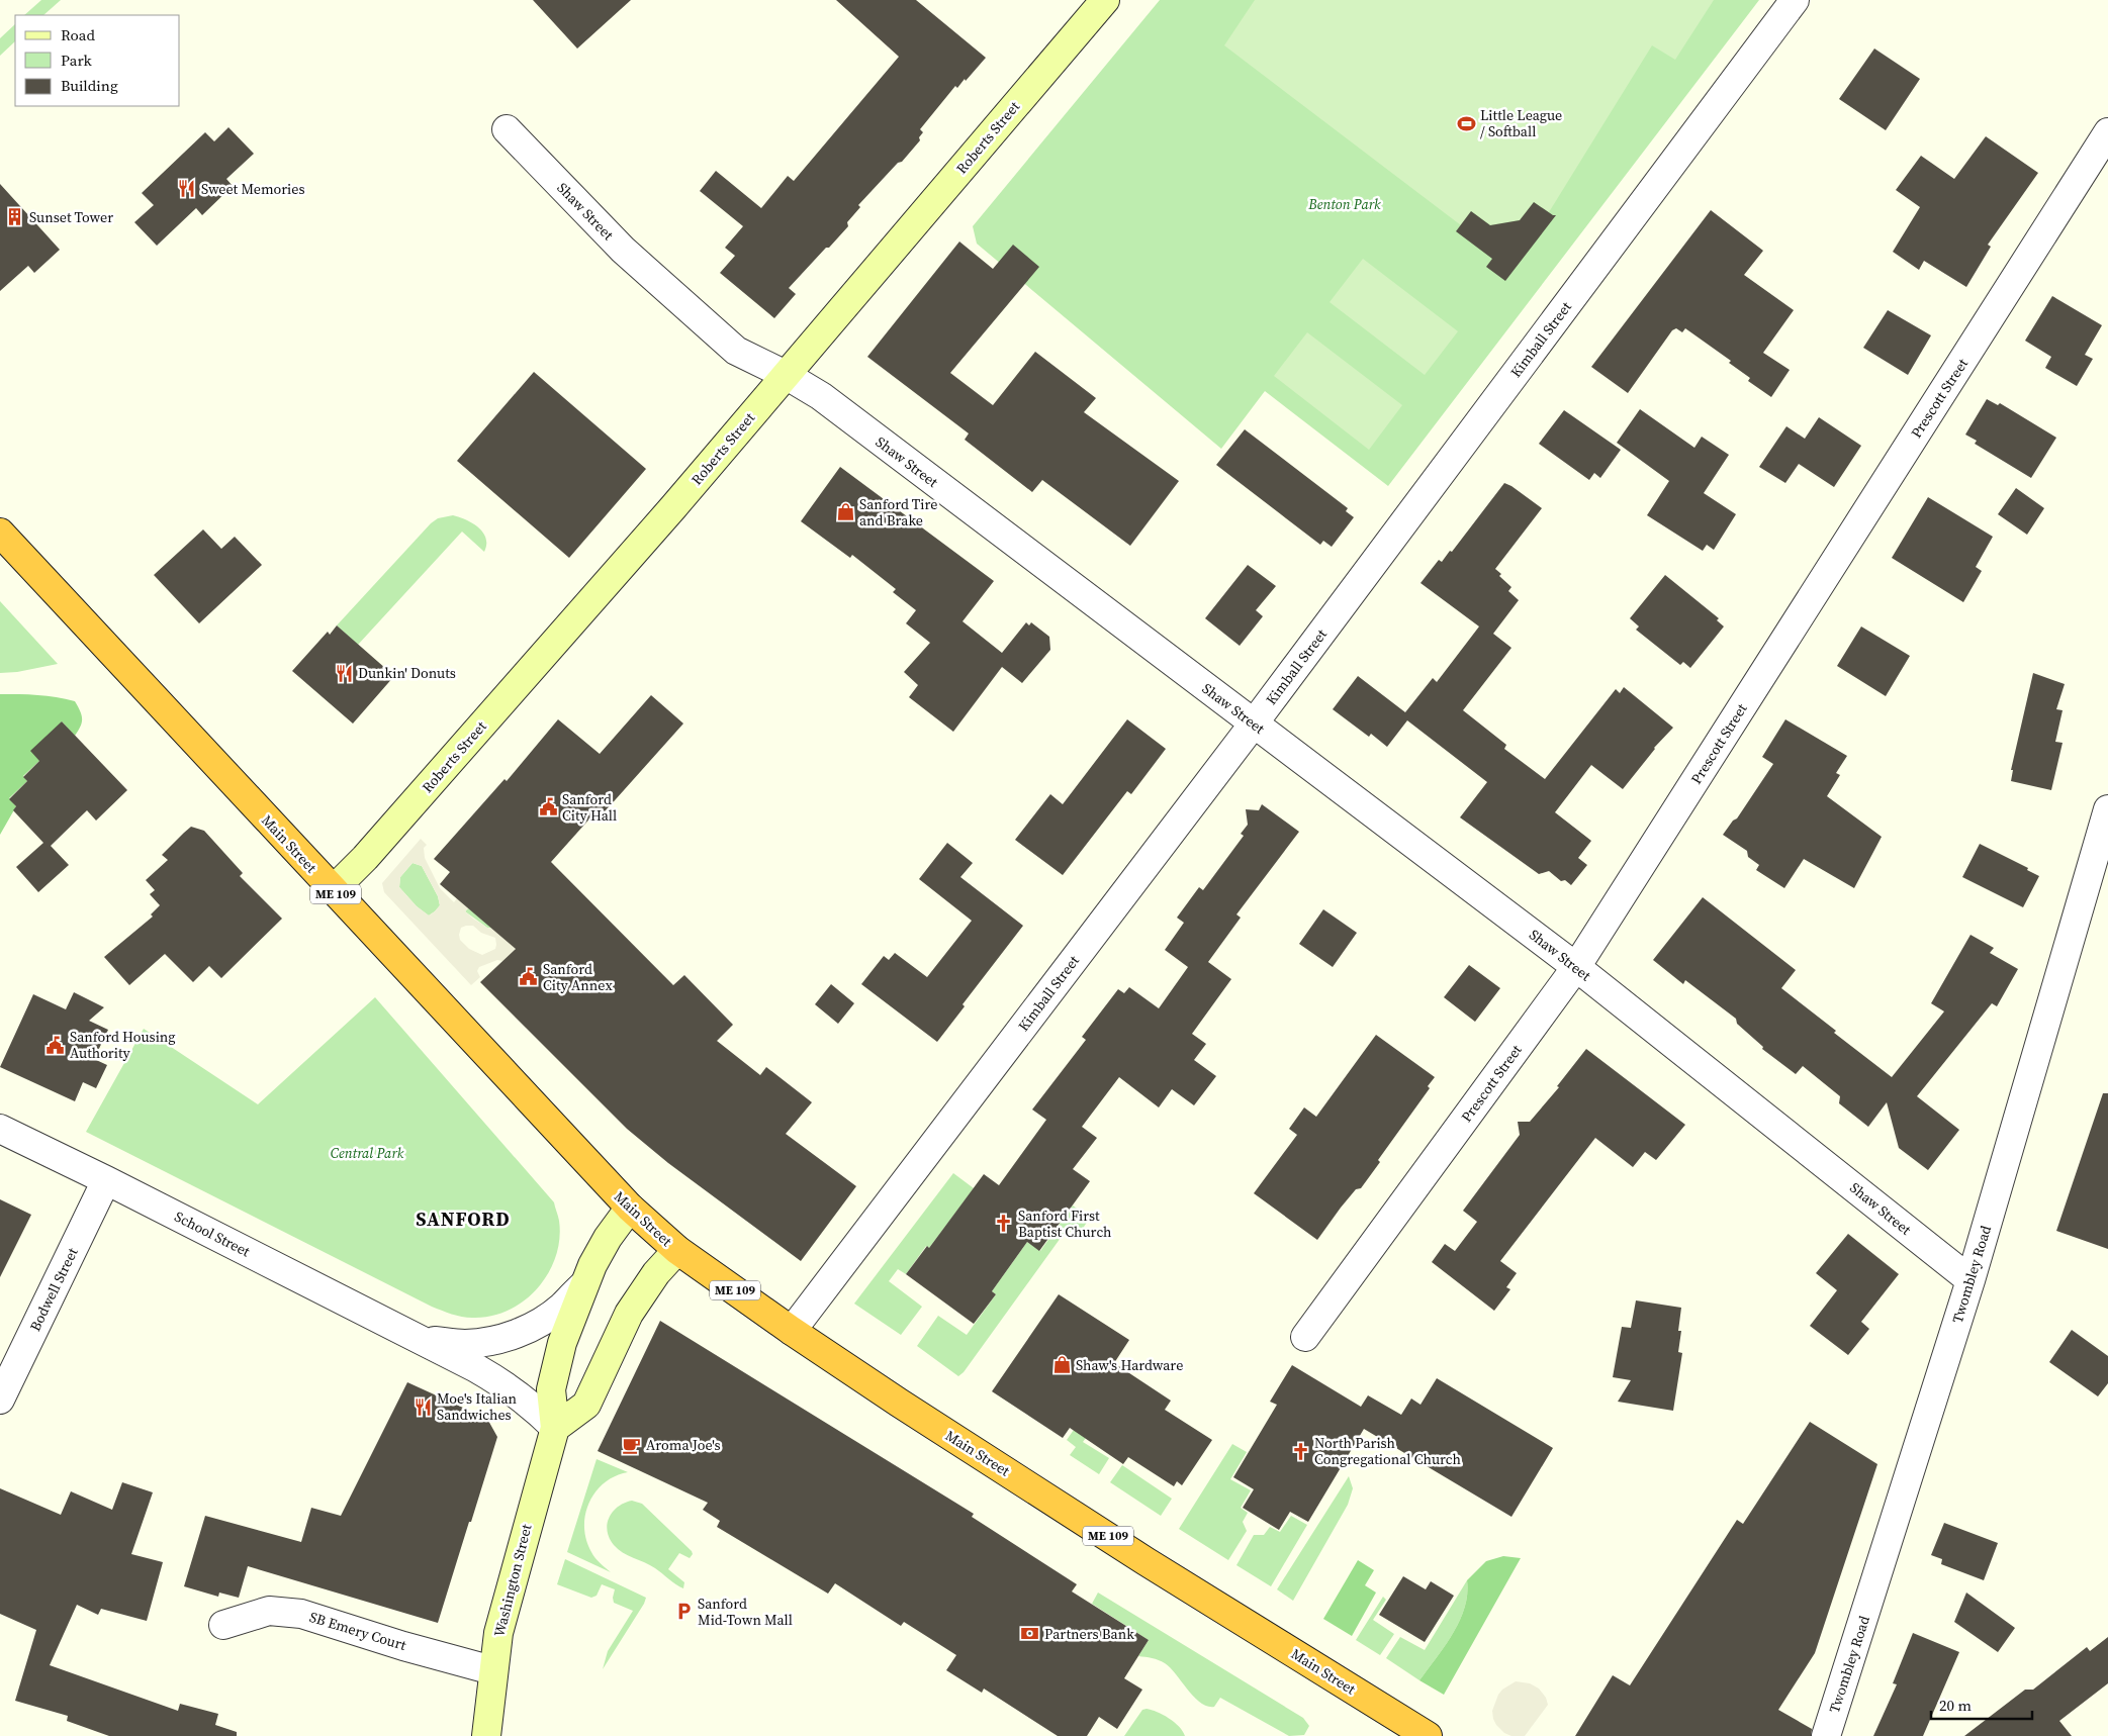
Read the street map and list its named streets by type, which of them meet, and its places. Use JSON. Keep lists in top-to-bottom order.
{
  "streets": {
    "highway": ["Main Street", "ME 109"],
    "street": [
      "Roberts Street",
      "Shaw Street",
      "Kimball Street",
      "Prescott Street",
      "School Street",
      "Twombley Road",
      "Bodwell Street",
      "Washington Street",
      "SB Emery Court"
    ]
  },
  "crossings": [
    ["Roberts Street", "Shaw Street"],
    ["Roberts Street", "Main Street"],
    ["Shaw Street", "Kimball Street"],
    ["Shaw Street", "Prescott Street"],
    ["Shaw Street", "Twombley Road"],
    ["Kimball Street", "Main Street"],
    ["Main Street", "Washington Street"],
    ["School Street", "Bodwell Street"],
    ["School Street", "Washington Street"],
    ["Washington Street", "SB Emery Court"]
  ],
  "districts": ["SANFORD"],
  "parks": ["Benton Park", "Central Park"],
  "places": {
    "sports": ["Little League / Softball"],
    "restaurant": ["Sweet Memories", "Dunkin' Donuts", "Moe's Italian Sandwiches"],
    "building": ["Sunset Tower"],
    "shop": ["Sanford Tire and Brake", "Shaw's Hardware"],
    "public building": ["Sanford City Hall", "Sanford City Annex", "Sanford Housing Authority"],
    "church": ["Sanford First Baptist Church", "North Parish Congregational Church"],
    "cafe": ["Aroma Joe's"],
    "parking": ["Sanford Mid-Town Mall"],
    "bank": ["Partners Bank"]
  },
  "legend": ["Road", "Park", "Building"],
  "scale_bar": "20 m"
}
